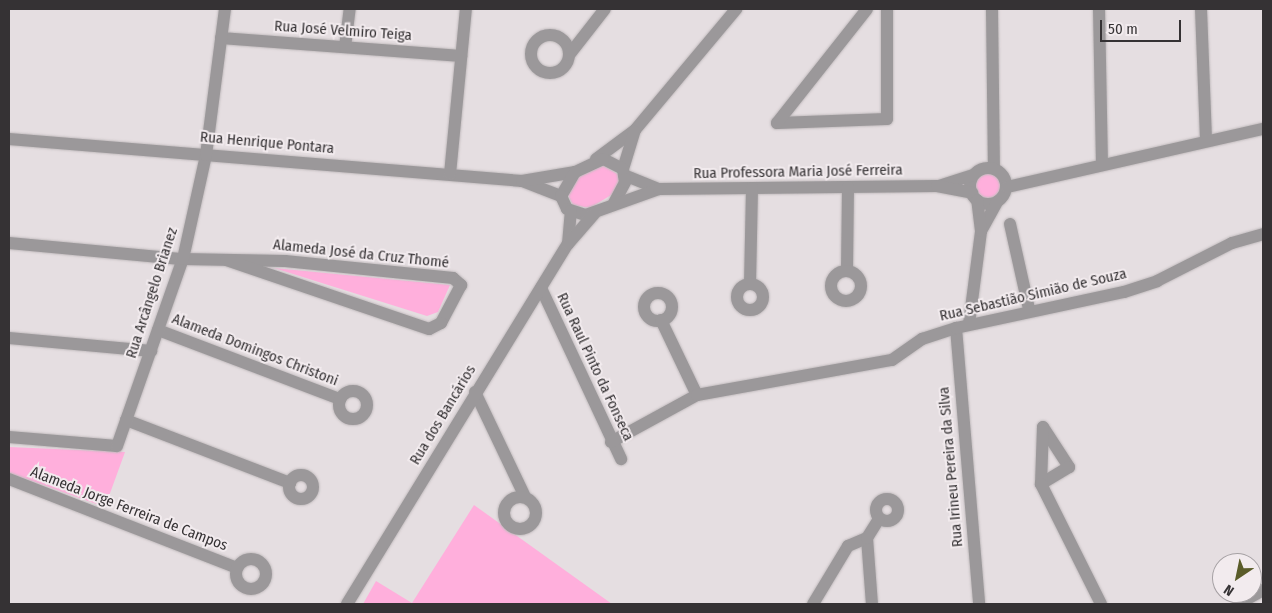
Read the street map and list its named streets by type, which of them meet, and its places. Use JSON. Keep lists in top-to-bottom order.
{
  "streets": {
    "street": [
      "Rua José Velmiro Teiga",
      "Rua Henrique Pontara",
      "Rua Professora Maria José Ferreira",
      "Alameda José da Cruz Thomé",
      "Rua Arcângelo Brianez",
      "Rua Sebastião Simião de Souza",
      "Alameda Domingos Christoni",
      "Rua Raul Pinto da Fonseca",
      "Rua dos Bancários",
      "Rua Irineu Pereira da Silva",
      "Alameda Jorge Ferreira de Campos"
    ]
  },
  "crossings": [
    ["Rua José Velmiro Teiga", "Rua Arcângelo Brianez"],
    ["Rua Henrique Pontara", "Rua Professora Maria José Ferreira"],
    ["Rua Henrique Pontara", "Rua Arcângelo Brianez"],
    ["Rua Henrique Pontara", "Rua dos Bancários"],
    ["Rua Professora Maria José Ferreira", "Rua dos Bancários"],
    ["Alameda José da Cruz Thomé", "Rua Arcângelo Brianez"],
    ["Rua Arcângelo Brianez", "Alameda Domingos Christoni"],
    ["Rua Sebastião Simião de Souza", "Rua Raul Pinto da Fonseca"],
    ["Rua Sebastião Simião de Souza", "Rua Irineu Pereira da Silva"],
    ["Rua Raul Pinto da Fonseca", "Rua dos Bancários"]
  ],
  "scale_bar": "50 m",
  "north": "bottom left"
}
